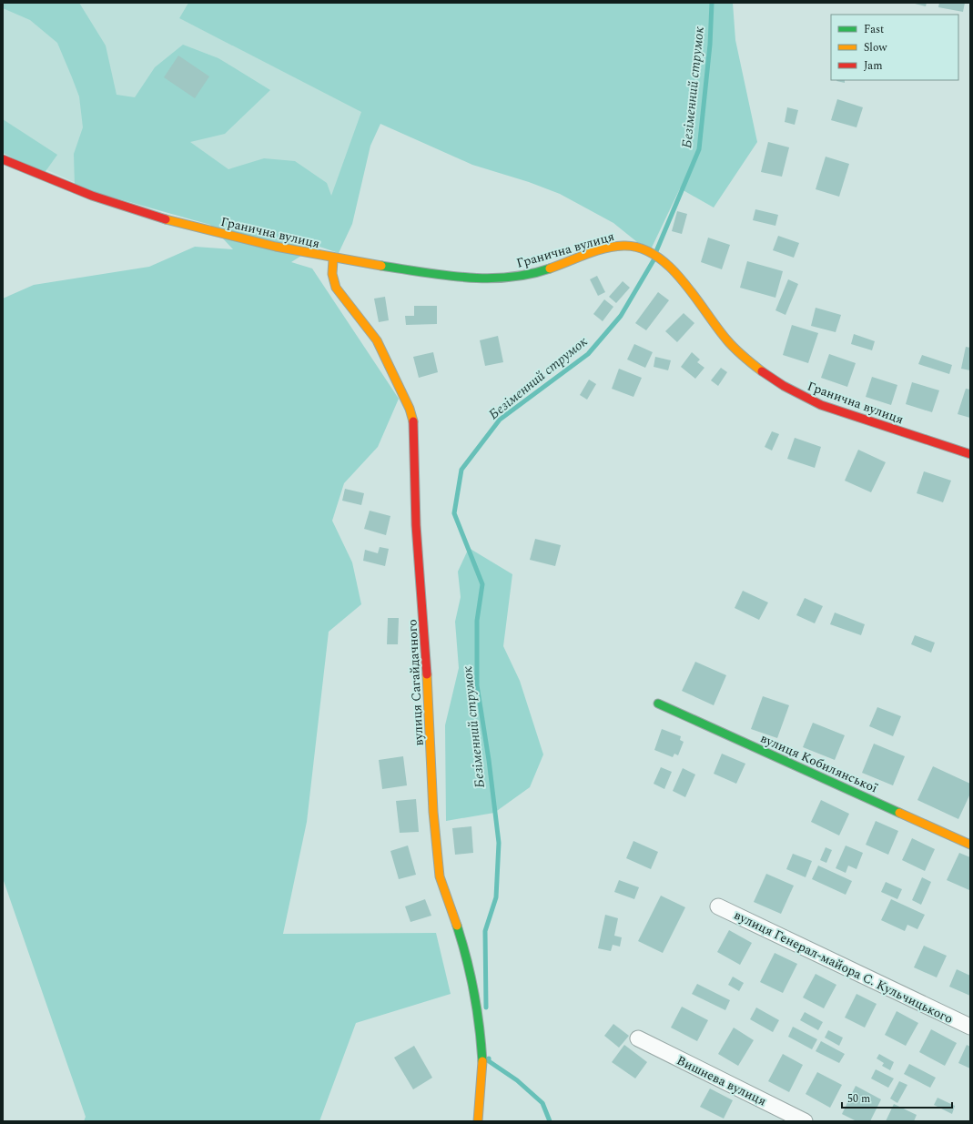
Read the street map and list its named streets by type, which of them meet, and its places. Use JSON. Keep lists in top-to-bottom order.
{
  "streets": {
    "street": [
      "Гранична вулиця",
      "вулиця Сагайдачного",
      "вулиця Кобилянської",
      "вулиця Генерал-майора С. Кульчицького",
      "Вишнева вулиця"
    ]
  },
  "crossings": [
    ["Гранична вулиця", "вулиця Сагайдачного"]
  ],
  "water": ["Безіменний струмок"],
  "legend": ["Fast", "Slow", "Jam"],
  "scale_bar": "50 m"
}
